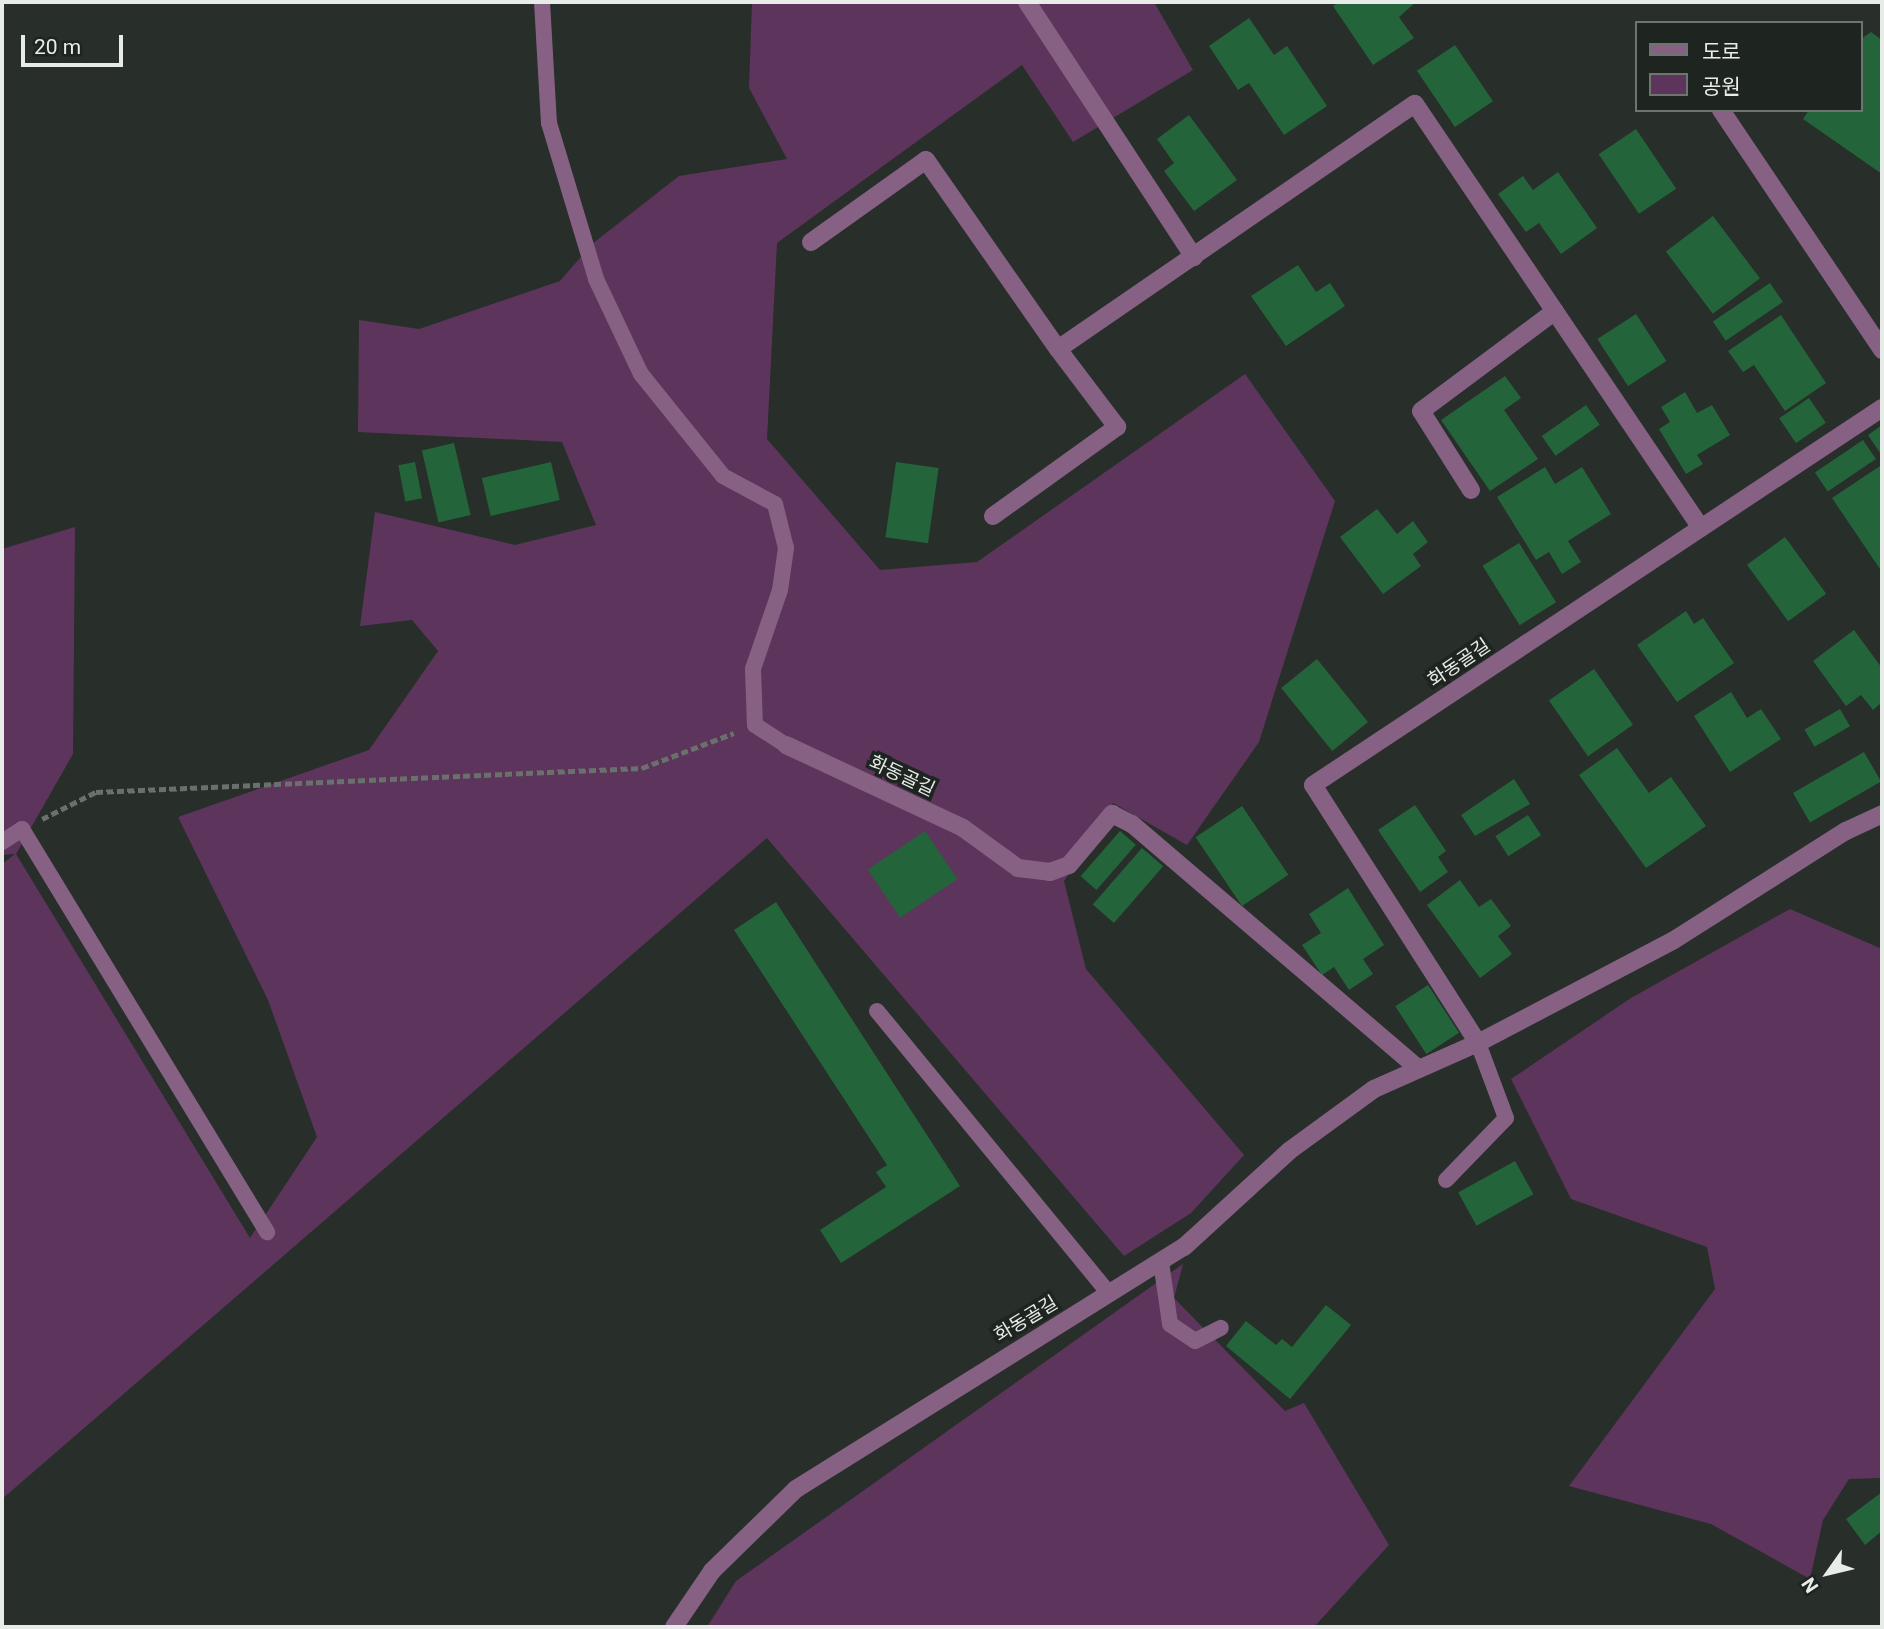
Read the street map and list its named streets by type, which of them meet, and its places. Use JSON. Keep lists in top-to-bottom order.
{
  "streets": {
    "street": ["화동골길"]
  },
  "legend": ["도로", "공원"],
  "scale_bar": "20 m",
  "north": "bottom left"
}
